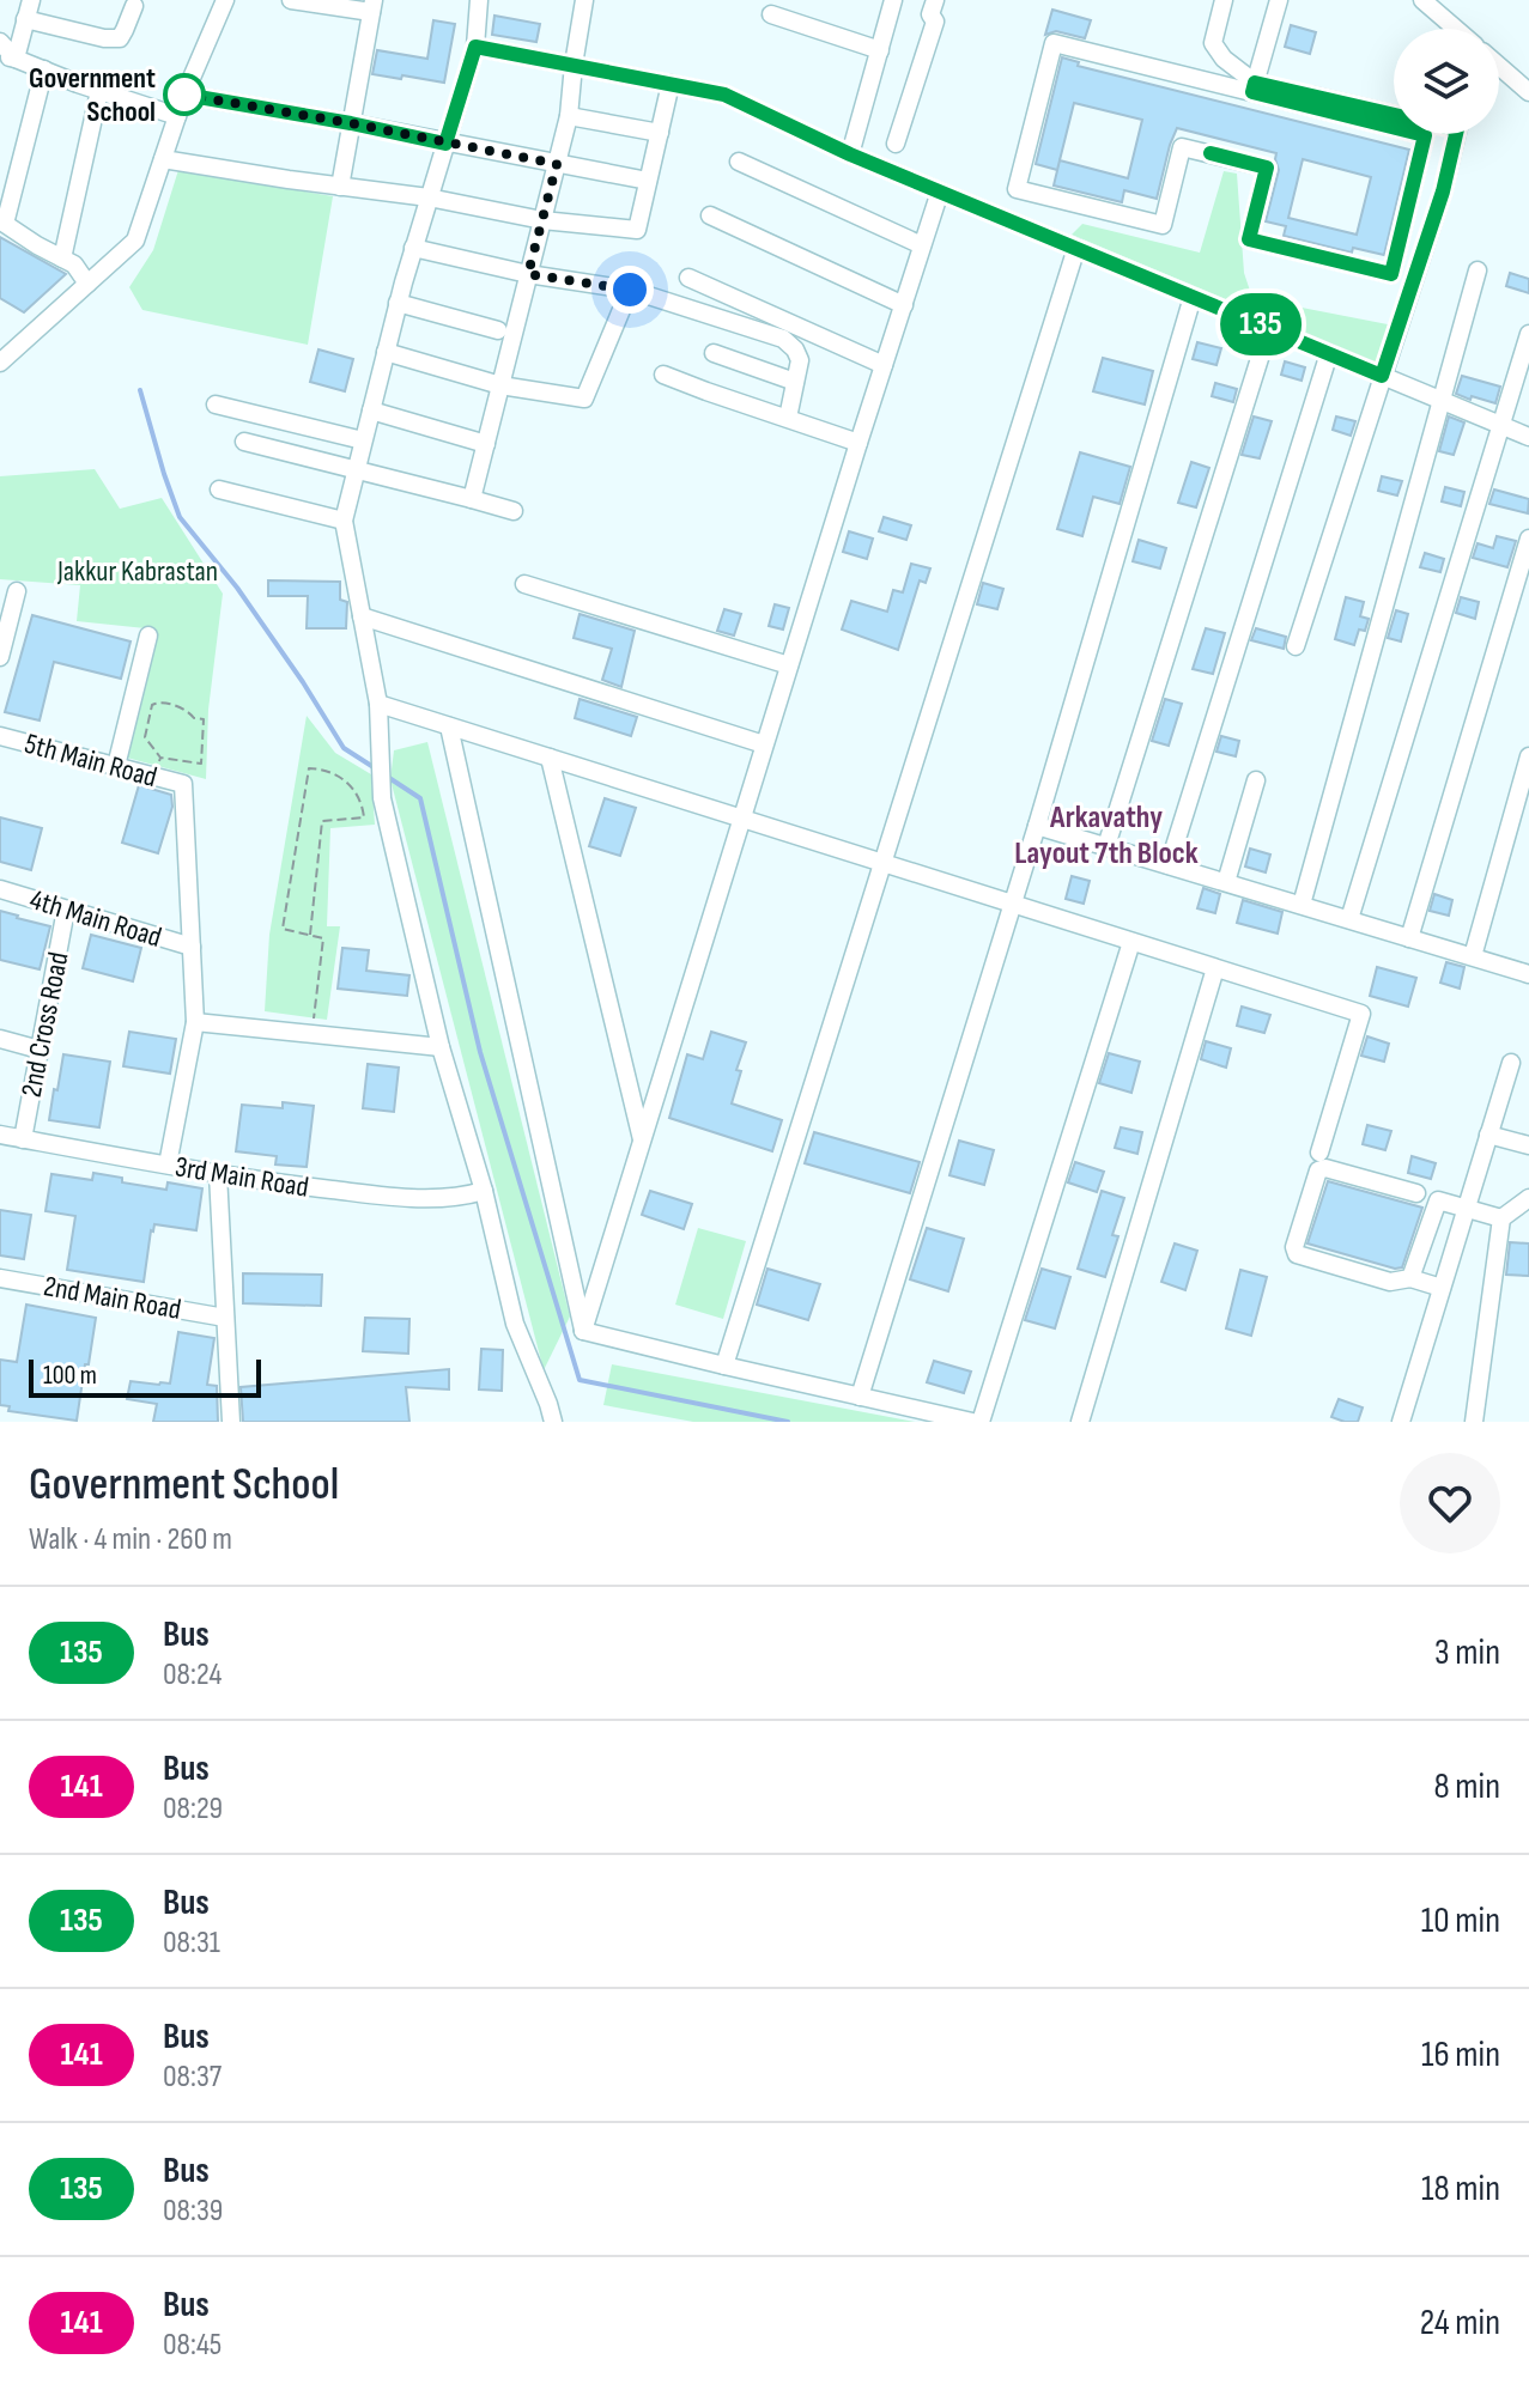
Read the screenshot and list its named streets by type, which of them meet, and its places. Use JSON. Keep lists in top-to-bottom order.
{
  "streets": {
    "street": [
      "5th Main Road",
      "4th Main Road",
      "2nd Cross Road",
      "3rd Main Road",
      "2nd Main Road"
    ]
  },
  "crossings": [
    ["5th Main Road", "4th Main Road"],
    ["4th Main Road", "2nd Cross Road"],
    ["2nd Cross Road", "3rd Main Road"]
  ],
  "districts": ["Arkavathy Layout 7th Block"],
  "parks": ["Jakkur Kabrastan"],
  "places": ["Government School"],
  "lines": ["bus line 135"],
  "scale_bar": "100 m",
  "page": {
    "on_map": "135",
    "scale": "100 m",
    "heading": ["Government School", "Walk · 4 min · 260 m"],
    "list": [
      {
        "mark": "135",
        "name": "Bus",
        "note": "08:24",
        "value": "3 min"
      },
      {
        "mark": "141",
        "name": "Bus",
        "note": "08:29",
        "value": "8 min"
      },
      {
        "mark": "135",
        "name": "Bus",
        "note": "08:31",
        "value": "10 min"
      },
      {
        "mark": "141",
        "name": "Bus",
        "note": "08:37",
        "value": "16 min"
      },
      {
        "mark": "135",
        "name": "Bus",
        "note": "08:39",
        "value": "18 min"
      },
      {
        "mark": "141",
        "name": "Bus",
        "note": "08:45",
        "value": "24 min"
      }
    ]
  }
}
